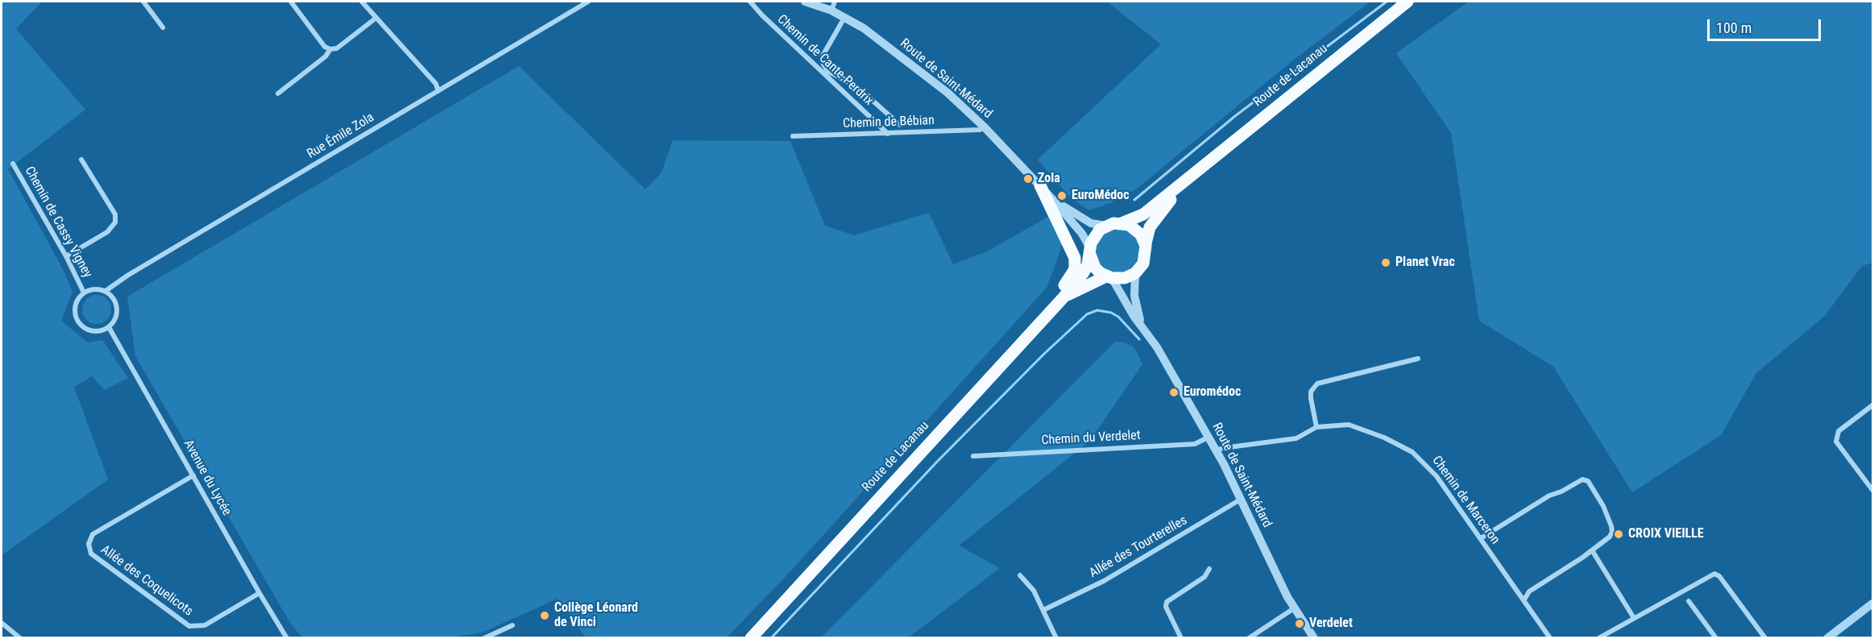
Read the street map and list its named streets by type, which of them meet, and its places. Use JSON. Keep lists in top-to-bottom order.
{
  "streets": {
    "main road": ["Route de Lacanau"],
    "street": [
      "Chemin de Cante-Perdrix",
      "Route de Saint-Médard",
      "Chemin de Bébian",
      "Rue Émile Zola",
      "Chemin de Cassy Vigney",
      "Chemin du Verdelet",
      "Avenue du Lycée",
      "Chemin de Marceron",
      "Allée des Tourterelles",
      "Allée des Coquelicots"
    ]
  },
  "crossings": [
    ["Chemin de Cante-Perdrix", "Chemin de Bébian"],
    ["Route de Lacanau", "Route de Saint-Médard"],
    ["Route de Saint-Médard", "Chemin de Bébian"],
    ["Route de Saint-Médard", "Chemin du Verdelet"],
    ["Route de Saint-Médard", "Chemin de Marceron"],
    ["Route de Saint-Médard", "Allée des Tourterelles"],
    ["Rue Émile Zola", "Chemin de Cassy Vigney"],
    ["Rue Émile Zola", "Avenue du Lycée"],
    ["Chemin de Cassy Vigney", "Avenue du Lycée"],
    ["Avenue du Lycée", "Allée des Coquelicots"]
  ],
  "places": [
    "Zola",
    "EuroMédoc",
    "Planet Vrac",
    "Euromédoc",
    "CROIX VIEILLE",
    "Collège Léonard de Vinci",
    "Verdelet"
  ],
  "scale_bar": "100 m"
}
